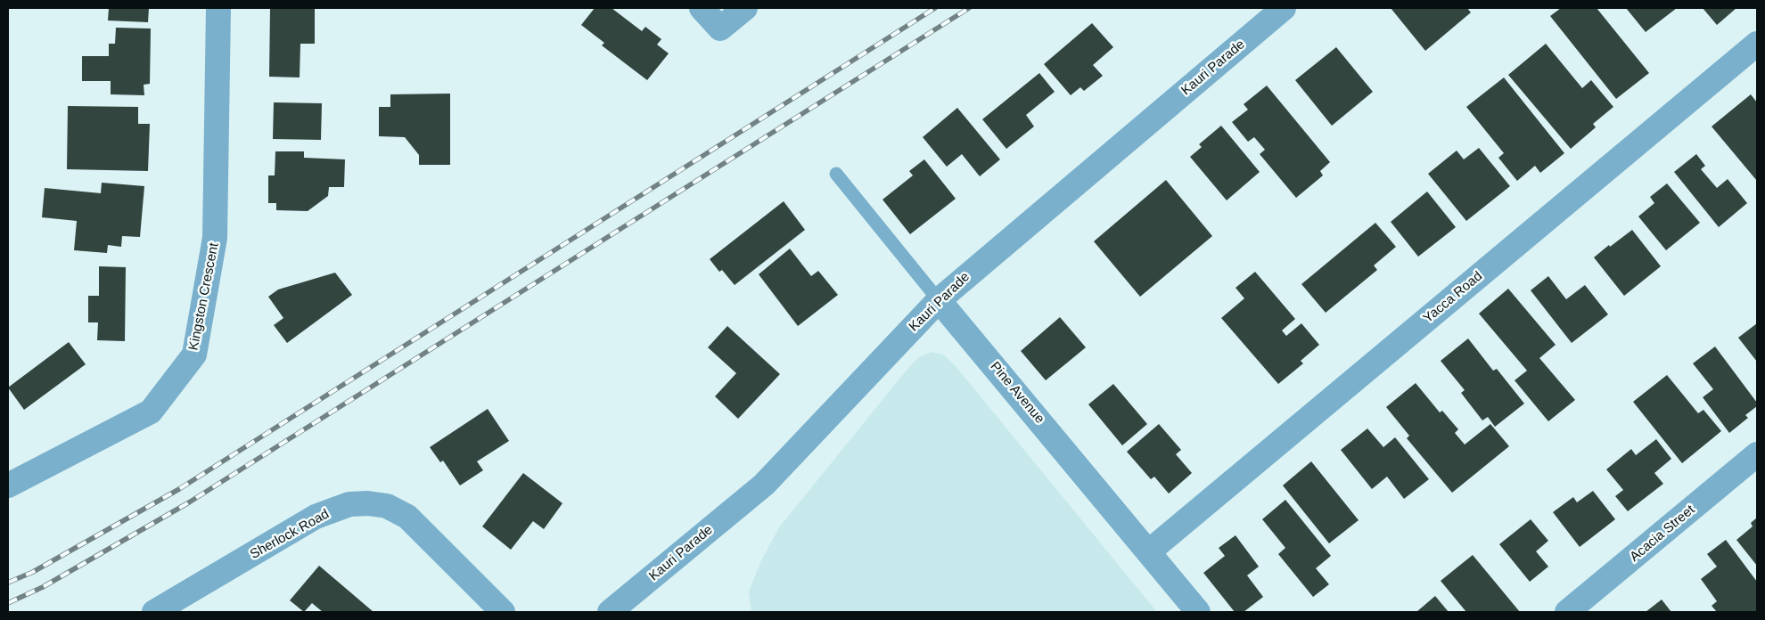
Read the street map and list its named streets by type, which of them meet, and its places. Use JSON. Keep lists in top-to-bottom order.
{
  "streets": {
    "street": [
      "Kauri Parade",
      "Kingston Crescent",
      "Yacca Road",
      "Pine Avenue",
      "Acacia Street",
      "Sherlock Road"
    ]
  },
  "crossings": [
    ["Kauri Parade", "Pine Avenue"],
    ["Yacca Road", "Pine Avenue"]
  ]
}
